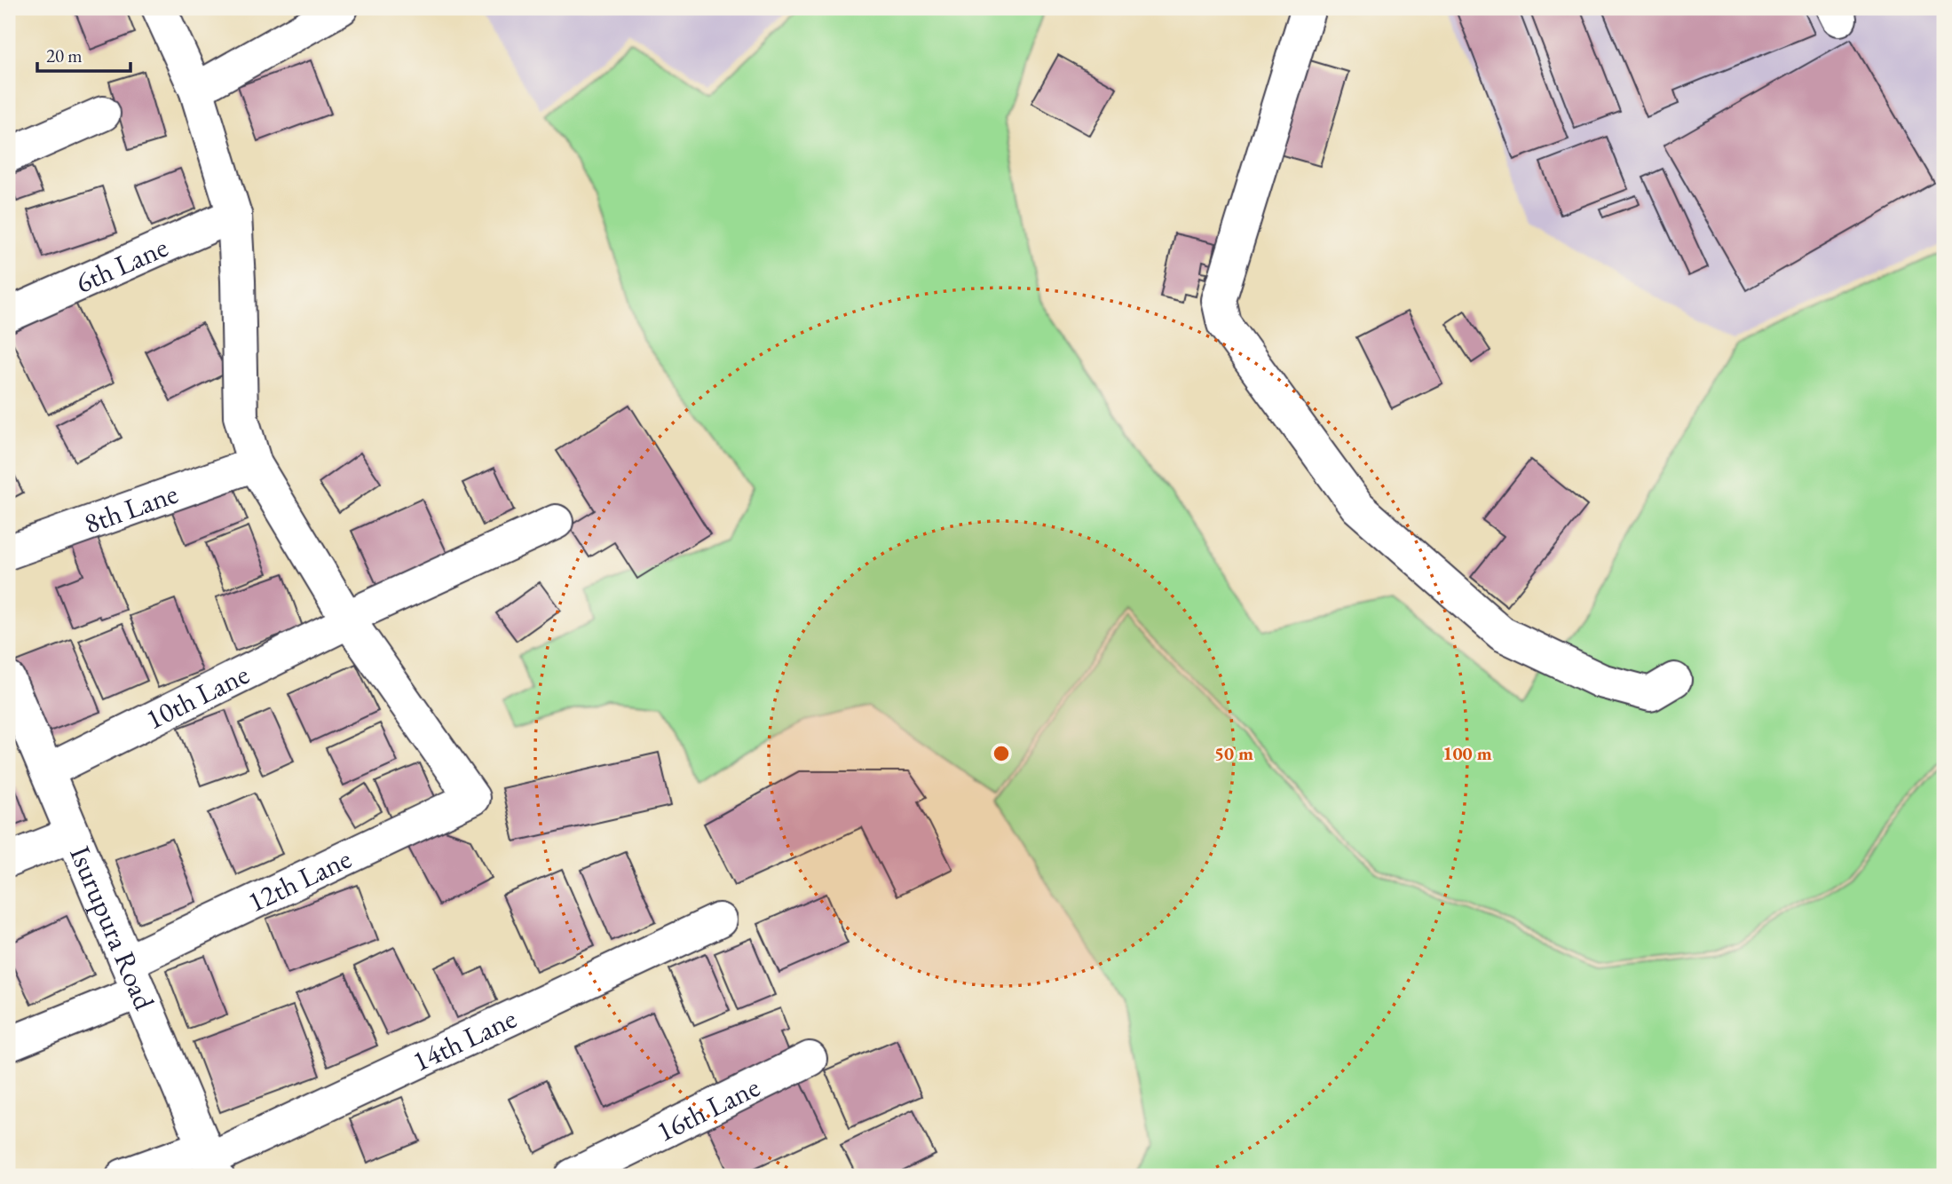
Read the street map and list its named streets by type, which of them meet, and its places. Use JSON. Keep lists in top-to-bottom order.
{
  "streets": {
    "street": [
      "6th Lane",
      "8th Lane",
      "10th Lane",
      "12th Lane",
      "Isurupura Road",
      "14th Lane",
      "16th Lane"
    ]
  },
  "crossings": [
    ["10th Lane", "12th Lane"],
    ["10th Lane", "Isurupura Road"],
    ["12th Lane", "Isurupura Road"],
    ["Isurupura Road", "14th Lane"]
  ],
  "scale_bar": "20 m",
  "rings": ["50 m", "100 m"]
}
